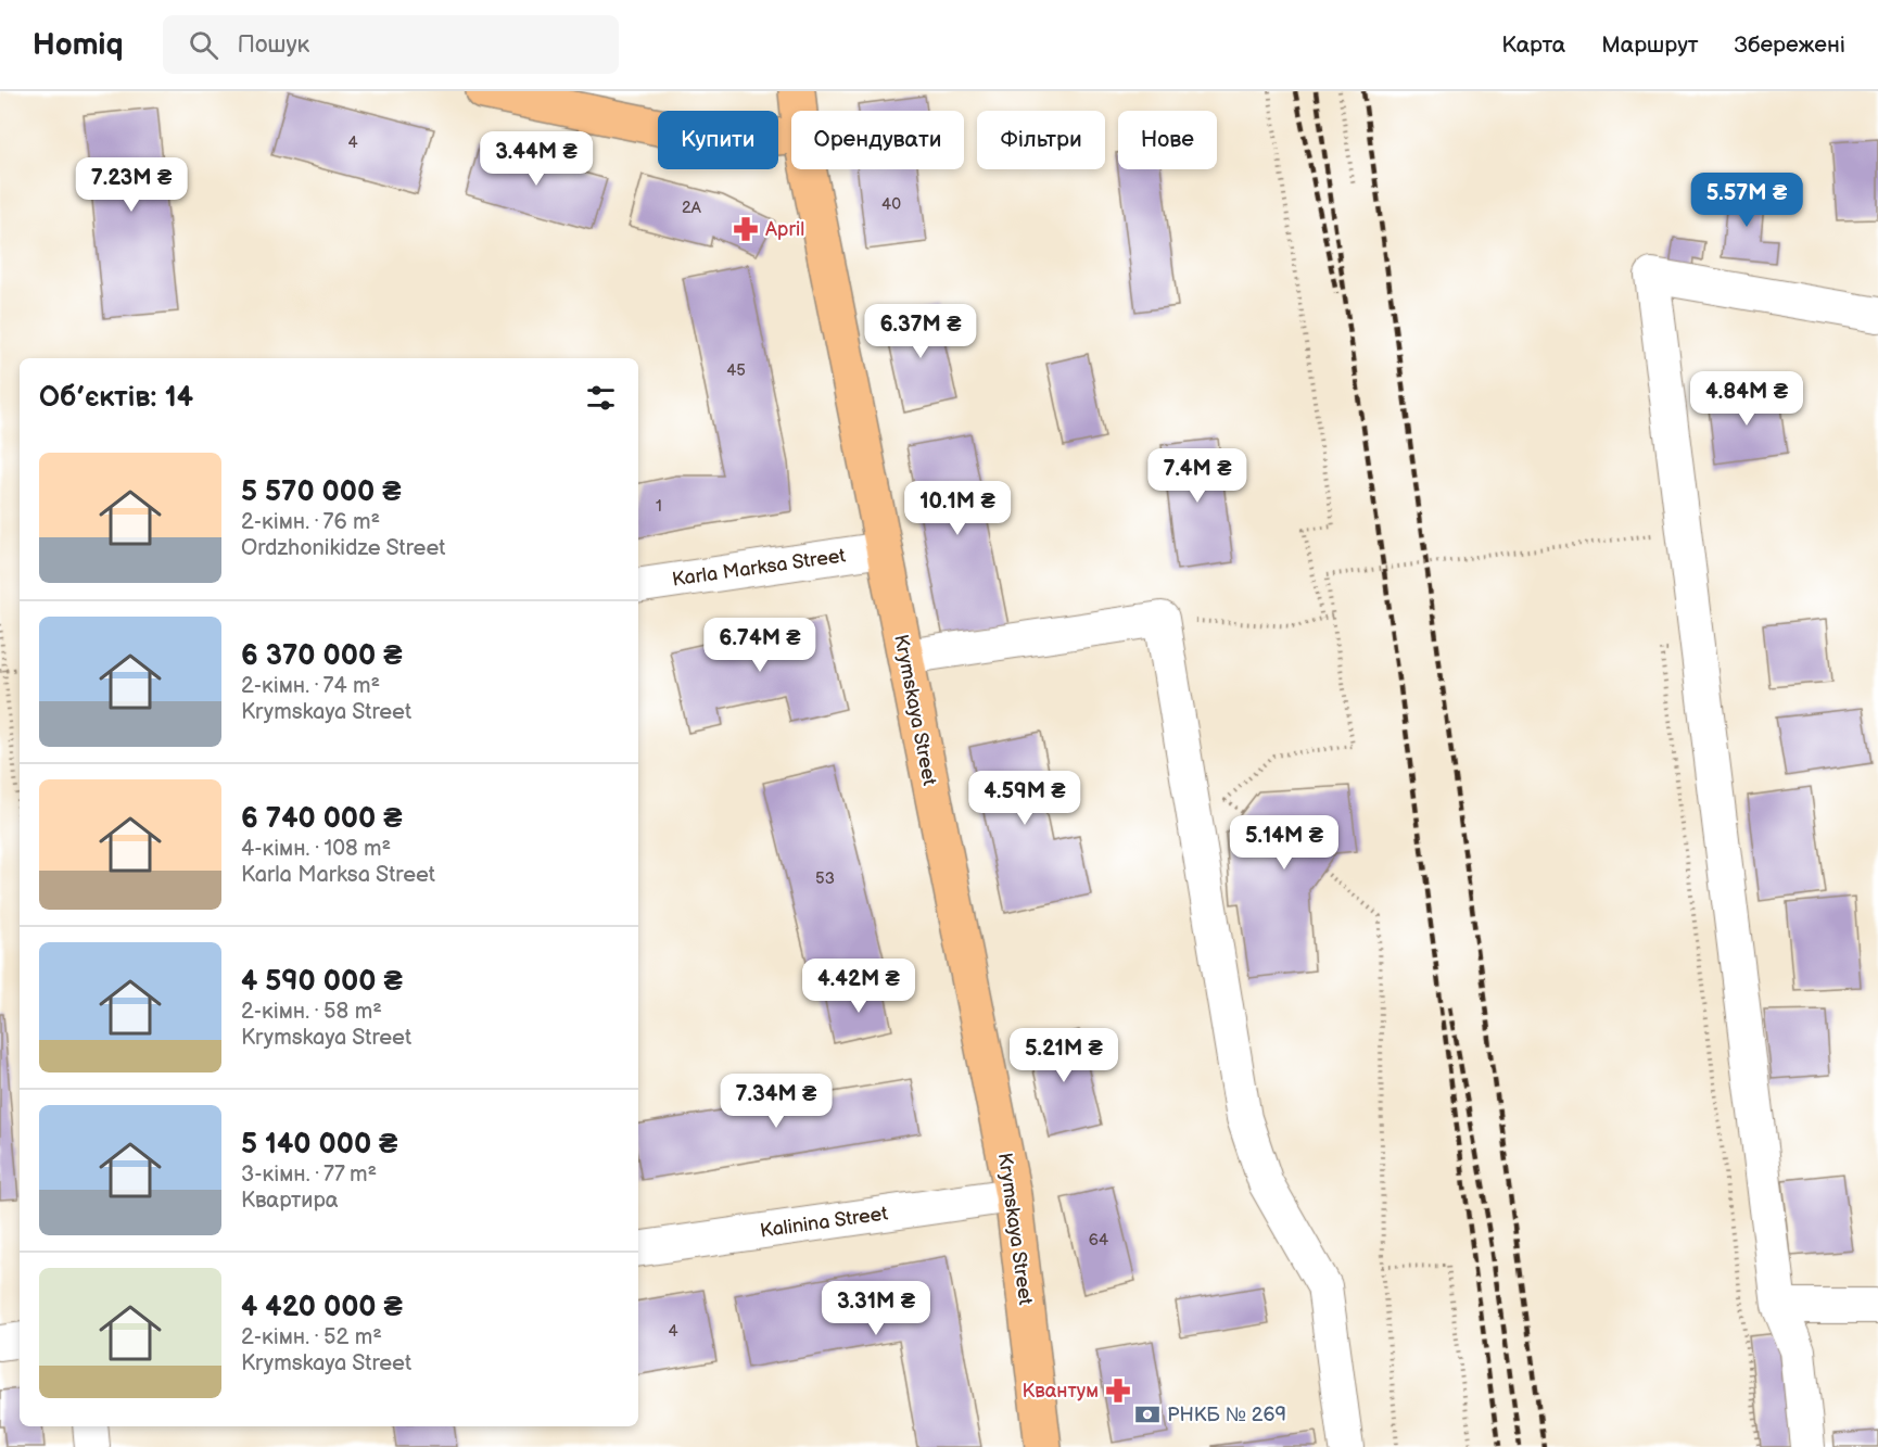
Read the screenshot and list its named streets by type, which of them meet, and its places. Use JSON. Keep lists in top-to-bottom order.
{
  "streets": {
    "main road": ["Krymskaya Street"],
    "street": ["Karla Marksa Street", "Kalinina Street"]
  },
  "crossings": [
    ["Karla Marksa Street", "Krymskaya Street"],
    ["Krymskaya Street", "Kalinina Street"]
  ],
  "places": {
    "pharmacy": ["April", "Квантум"],
    "bank": ["РНКБ № 269"]
  },
  "house_numbers": [
    "4",
    "40",
    "2А",
    "45",
    "1",
    "53",
    "64",
    "4"
  ],
  "page": {
    "header": "Homiq",
    "search": "Пошук",
    "nav": ["Карта", "Маршрут", "Збережені"],
    "chip": [
      "Купити",
      "Орендувати",
      "Фільтри",
      "Нове"
    ],
    "price": [
      "3.44M ₴",
      "7.23M ₴",
      "5.57M ₴",
      "6.37M ₴",
      "4.84M ₴",
      "7.4M ₴",
      "10.1M ₴",
      "6.74M ₴",
      "4.59M ₴",
      "5.14M ₴",
      "4.42M ₴",
      "5.21M ₴",
      "7.34M ₴",
      "3.31M ₴"
    ],
    "heading": "Об’єктів: 14",
    "list": [
      {
        "name": "5 570 000 ₴",
        "note": "2-кімн. · 76 m² · Ordzhonikidze Street"
      },
      {
        "name": "6 370 000 ₴",
        "note": "2-кімн. · 74 m² · Krymskaya Street"
      },
      {
        "name": "6 740 000 ₴",
        "note": "4-кімн. · 108 m² · Karla Marksa Street"
      },
      {
        "name": "4 590 000 ₴",
        "note": "2-кімн. · 58 m² · Krymskaya Street"
      },
      {
        "name": "5 140 000 ₴",
        "note": "3-кімн. · 77 m² · Квартира"
      },
      {
        "name": "4 420 000 ₴",
        "note": "2-кімн. · 52 m² · Krymskaya Street"
      }
    ]
  }
}
